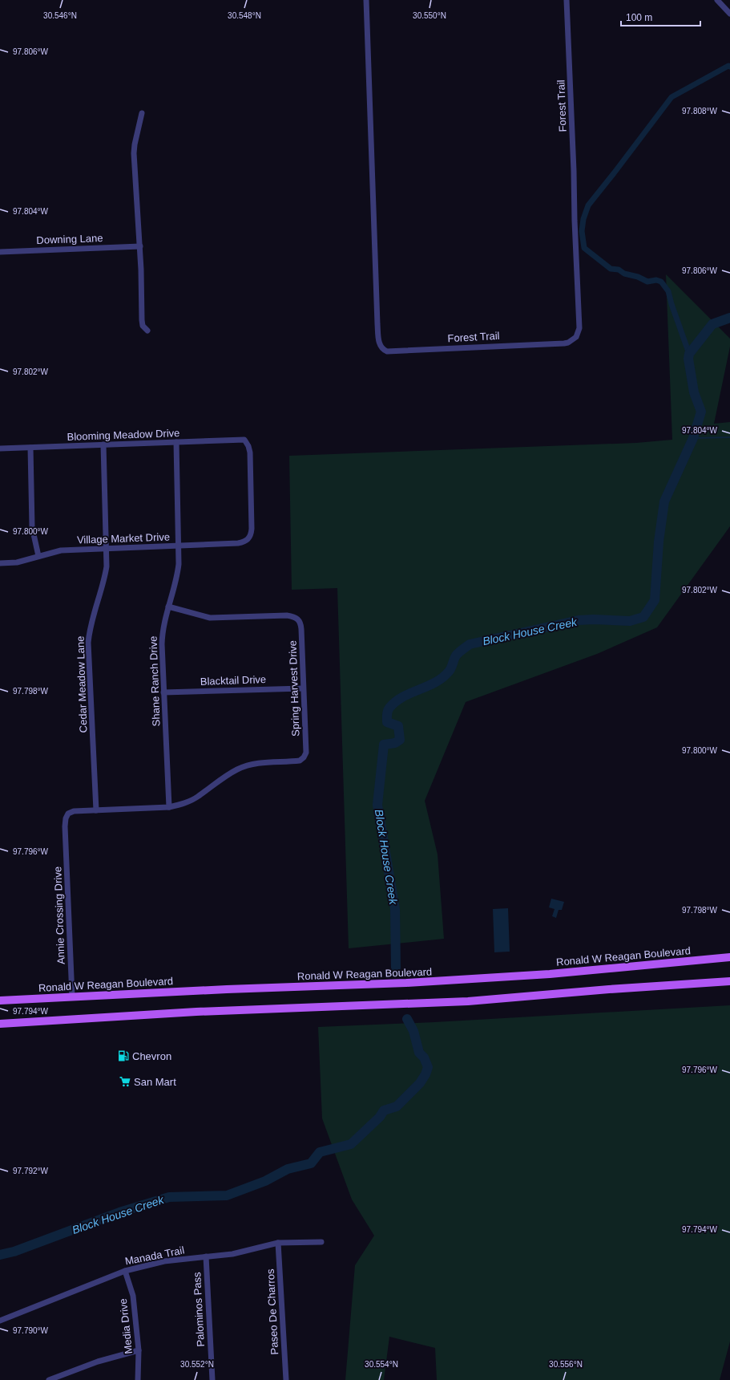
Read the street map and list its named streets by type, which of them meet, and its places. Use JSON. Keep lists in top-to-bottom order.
{
  "streets": {
    "main road": ["Ronald W Reagan Boulevard"],
    "street": [
      "Forest Trail",
      "Downing Lane",
      "Blooming Meadow Drive",
      "Village Market Drive",
      "Blacktail Drive",
      "Shane Ranch Drive",
      "Cedar Meadow Lane",
      "Spring Harvest Drive",
      "Annie Crossing Drive",
      "Manada Trail",
      "Palominos Pass",
      "Paseo De Charros",
      "Media Drive"
    ]
  },
  "crossings": [
    ["Blooming Meadow Drive", "Village Market Drive"],
    ["Blooming Meadow Drive", "Shane Ranch Drive"],
    ["Blooming Meadow Drive", "Cedar Meadow Lane"],
    ["Village Market Drive", "Shane Ranch Drive"],
    ["Village Market Drive", "Cedar Meadow Lane"],
    ["Blacktail Drive", "Shane Ranch Drive"],
    ["Blacktail Drive", "Spring Harvest Drive"],
    ["Shane Ranch Drive", "Spring Harvest Drive"],
    ["Shane Ranch Drive", "Annie Crossing Drive"],
    ["Cedar Meadow Lane", "Annie Crossing Drive"],
    ["Spring Harvest Drive", "Annie Crossing Drive"],
    ["Annie Crossing Drive", "Ronald W Reagan Boulevard"],
    ["Manada Trail", "Palominos Pass"],
    ["Manada Trail", "Paseo De Charros"],
    ["Manada Trail", "Media Drive"]
  ],
  "water": ["Block House Creek"],
  "places": {
    "fuel station": ["Chevron"],
    "supermarket": ["San Mart"]
  },
  "scale_bar": "100 m",
  "coordinates": [
    "30.546°N",
    "30.548°N",
    "30.550°N",
    "97.806°W",
    "97.808°W",
    "97.804°W",
    "97.802°W",
    "97.800°W",
    "97.798°W",
    "97.796°W",
    "97.794°W",
    "97.792°W",
    "97.790°W",
    "30.552°N",
    "30.554°N",
    "30.556°N"
  ]
}
